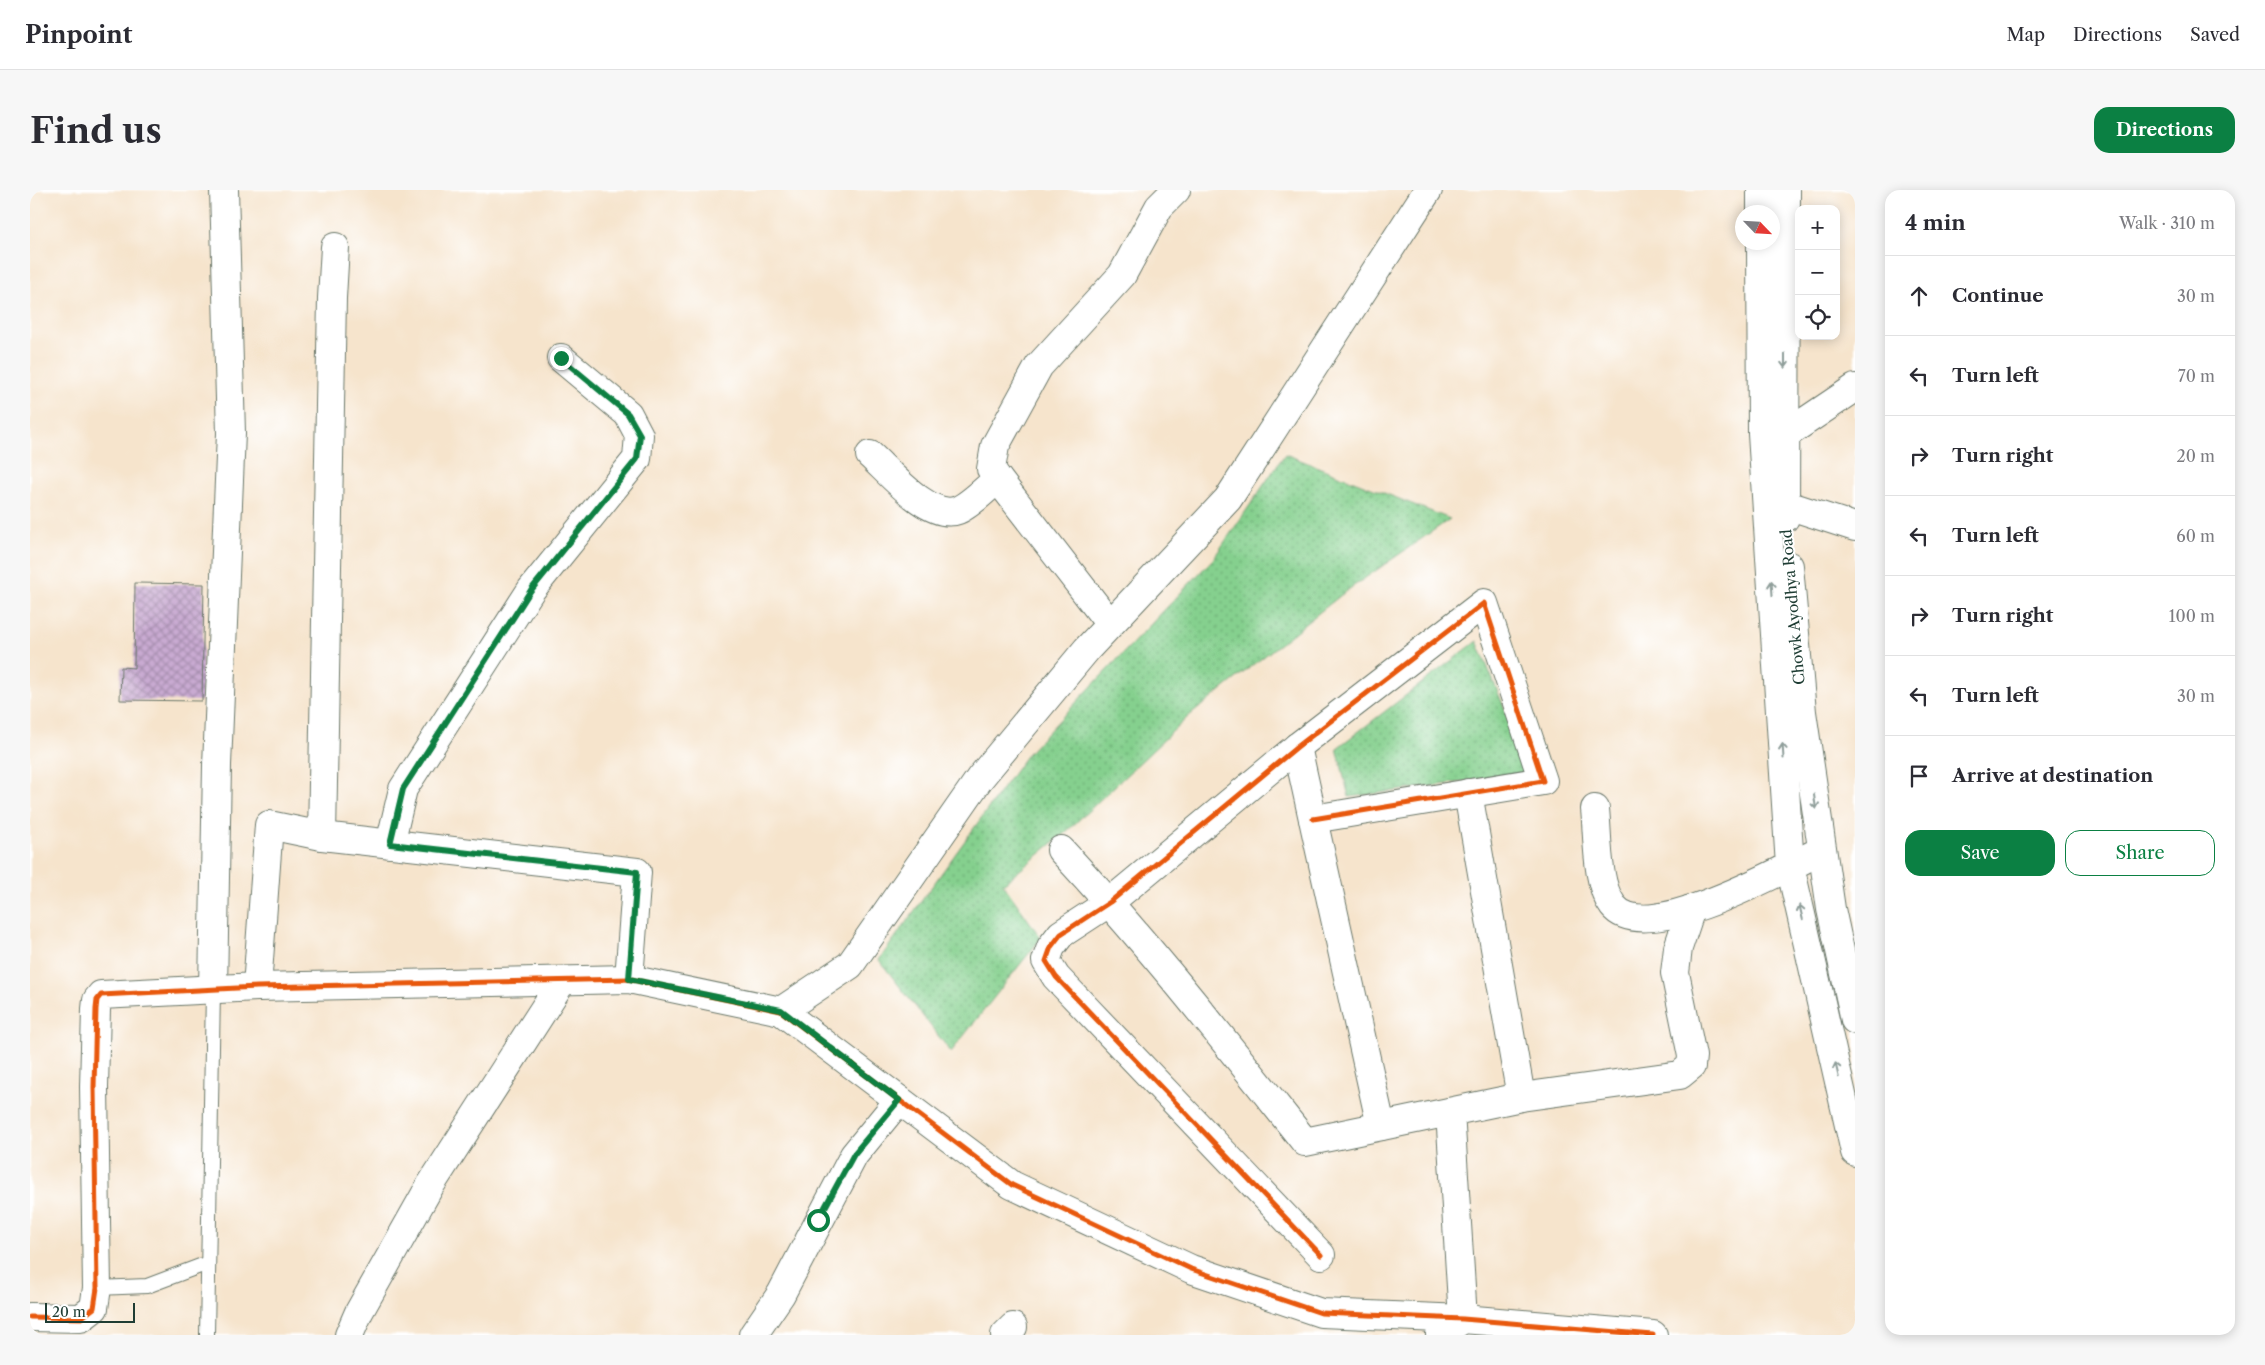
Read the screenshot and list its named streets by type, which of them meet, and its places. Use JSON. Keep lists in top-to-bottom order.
{
  "streets": {
    "street": ["Chowk Ayodhya Road"]
  },
  "scale_bar": "20 m",
  "north": "bottom right",
  "page": {
    "header": "Pinpoint",
    "nav": ["Map", "Directions", "Saved"],
    "buttons": [
      "Directions",
      ["Save", "Share"]
    ],
    "title": "Find us",
    "heading": ["4 min", "Walk · 310 m"],
    "map_buttons": ["+", "−"],
    "list": [
      ["Continue", "30 m"],
      ["Turn left", "70 m"],
      ["Turn right", "20 m"],
      ["Turn left", "60 m"],
      ["Turn right", "100 m"],
      ["Turn left", "30 m"],
      "Arrive at destination"
    ],
    "scale": "20 m"
  }
}
